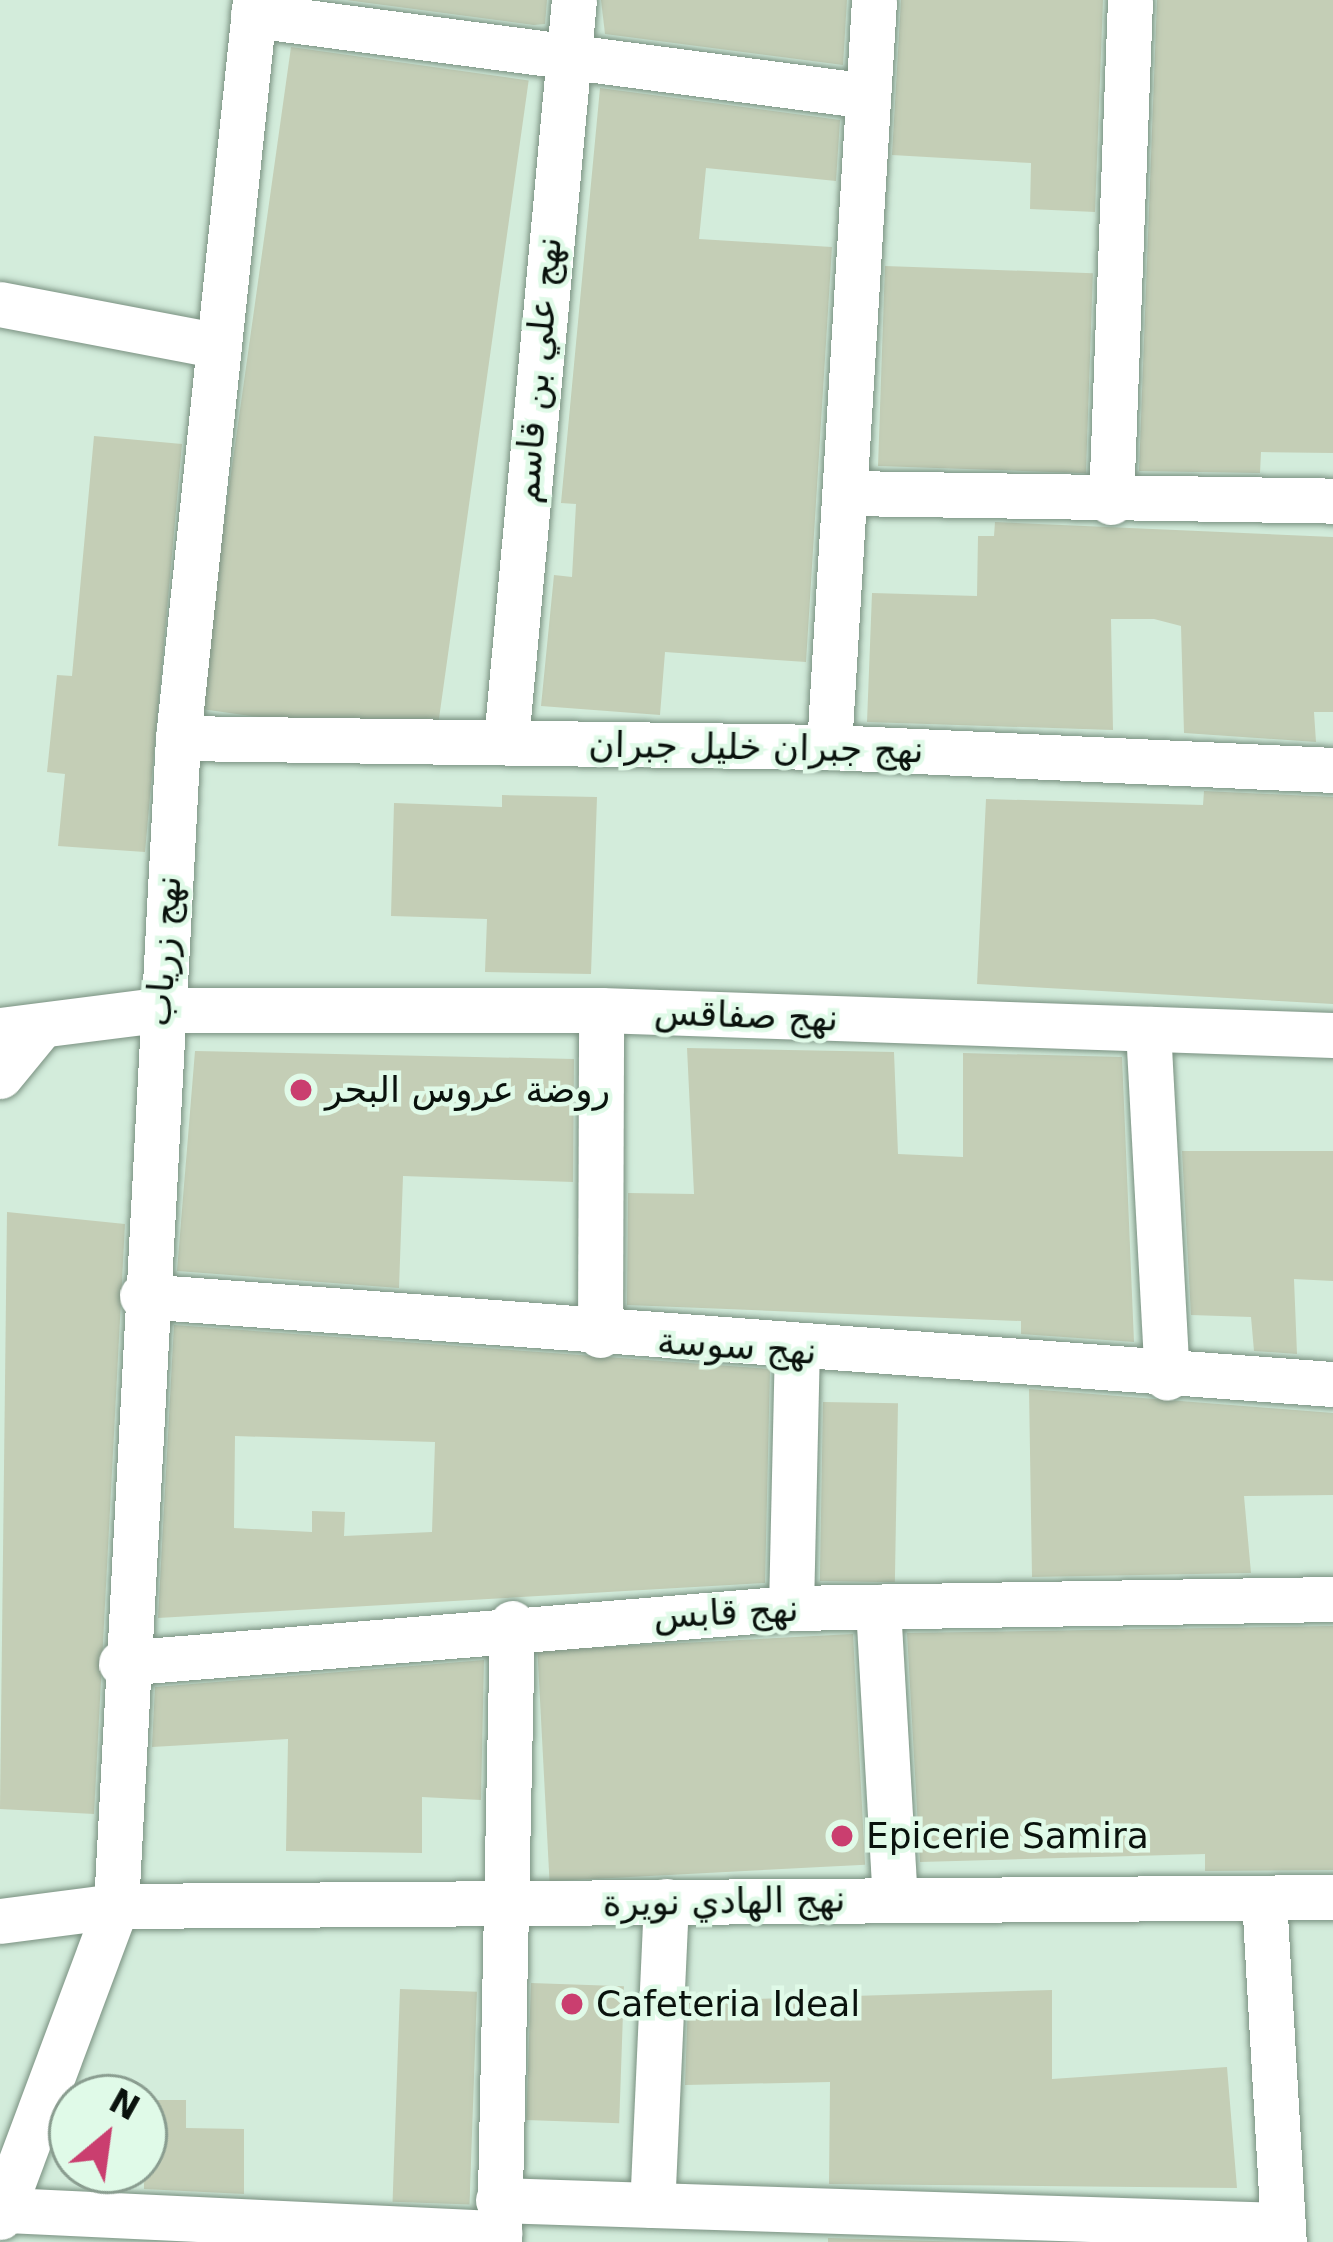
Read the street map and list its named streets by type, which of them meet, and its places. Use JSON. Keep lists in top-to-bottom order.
{
  "streets": {
    "street": [
      "نهج علي بن قاسم",
      "نهج جبران خليل جبران",
      "نهج زرياب",
      "نهج صفاقس",
      "نهج سوسة",
      "نهج قابس",
      "نهج الهادي نويرة"
    ]
  },
  "crossings": [
    ["نهج علي بن قاسم", "نهج جبران خليل جبران"],
    ["نهج جبران خليل جبران", "نهج زرياب"],
    ["نهج زرياب", "نهج صفاقس"],
    ["نهج زرياب", "نهج سوسة"],
    ["نهج زرياب", "نهج قابس"],
    ["نهج زرياب", "نهج الهادي نويرة"]
  ],
  "places": ["روضة عروس البحر", "Epicerie Samira", "Cafeteria Ideal"],
  "north": "top right"
}
